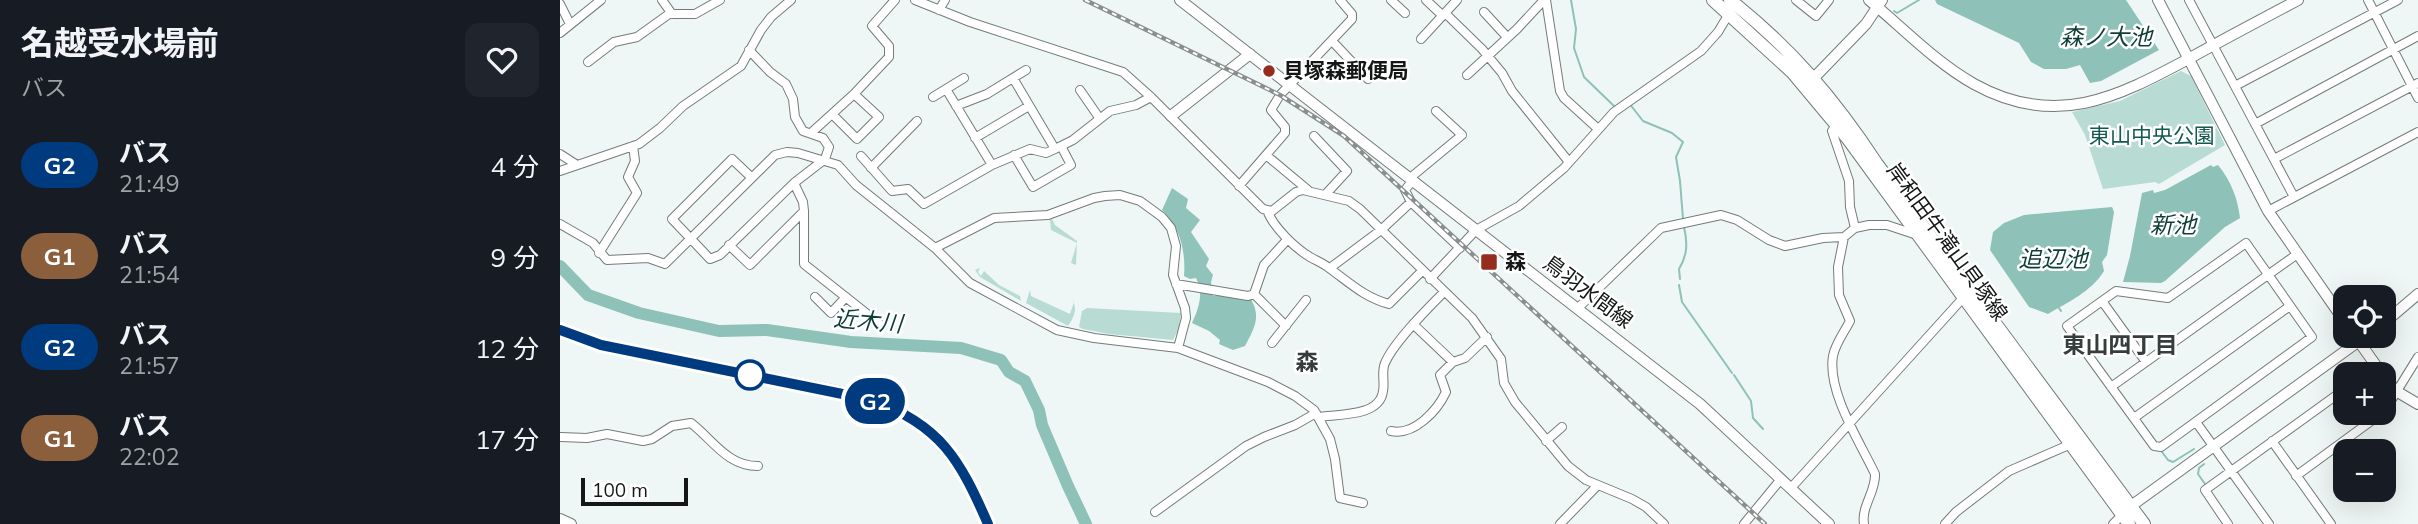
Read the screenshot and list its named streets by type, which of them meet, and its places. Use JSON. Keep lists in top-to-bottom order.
{
  "streets": {
    "main road": ["岸和田牛滝山貝塚線"],
    "street": ["鳥羽水間線"]
  },
  "districts": ["東山四丁目", "森"],
  "water": [
    "森ノ大池",
    "新池",
    "追辺池",
    "近木川"
  ],
  "parks": ["東山中央公園"],
  "places": {
    "other": ["貝塚森郵便局"],
    "transit": ["森"]
  },
  "lines": ["bus line G2"],
  "scale_bar": "100 m",
  "page": {
    "heading": ["名越受水場前", "バス"],
    "on_map": "G2",
    "list": [
      {
        "mark": "G2",
        "name": "バス",
        "note": "21:49",
        "value": "4 分"
      },
      {
        "mark": "G1",
        "name": "バス",
        "note": "21:54",
        "value": "9 分"
      },
      {
        "mark": "G2",
        "name": "バス",
        "note": "21:57",
        "value": "12 分"
      },
      {
        "mark": "G1",
        "name": "バス",
        "note": "22:02",
        "value": "17 分"
      }
    ],
    "map_buttons": ["+", "−"],
    "scale": "100 m"
  }
}
